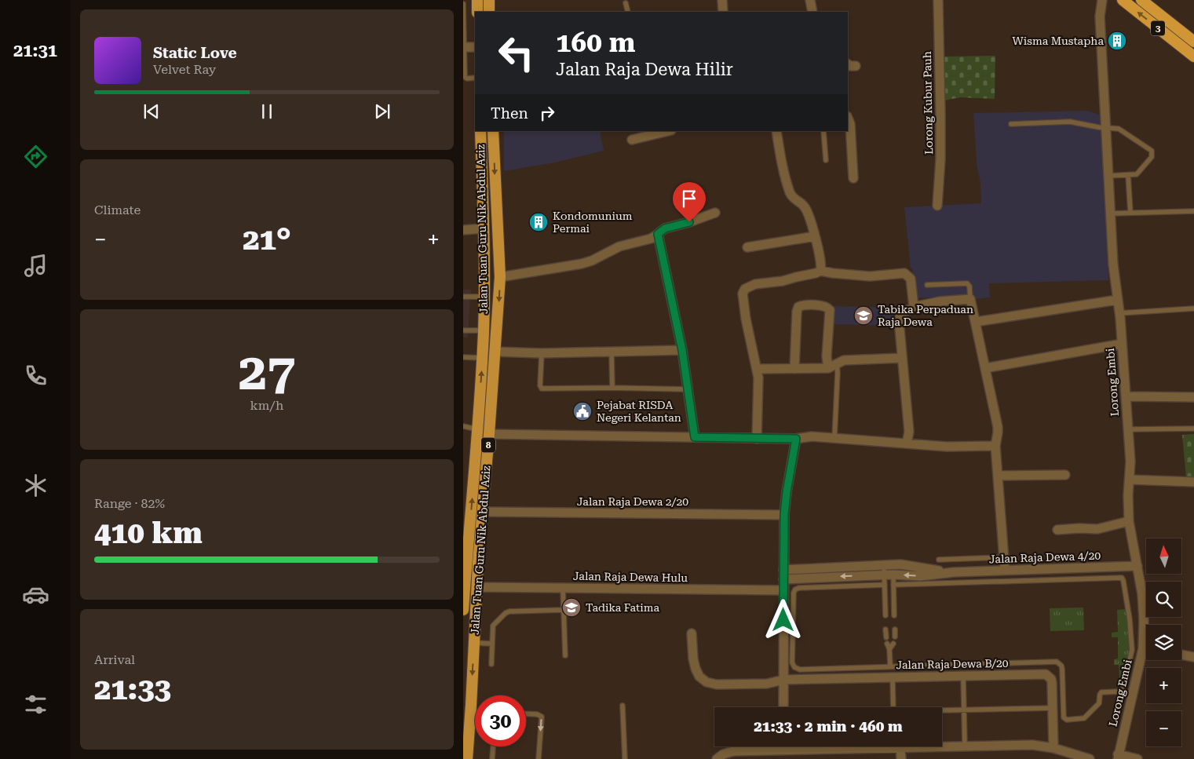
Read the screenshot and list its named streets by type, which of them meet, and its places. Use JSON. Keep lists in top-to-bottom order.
{
  "streets": {
    "highway": ["3"],
    "main road": ["Jalan Tuan Guru Nik Abdul Aziz", "8"],
    "street": [
      "Lorong Kubur Pauh",
      "Lorong Embi",
      "Jalan Raja Dewa 2/20",
      "Jalan Raja Dewa 4/20",
      "Jalan Raja Dewa Hulu",
      "Jalan Raja Dewa B/20"
    ]
  },
  "crossings": [
    ["Jalan Tuan Guru Nik Abdul Aziz", "Jalan Raja Dewa 2/20"],
    ["Jalan Tuan Guru Nik Abdul Aziz", "Jalan Raja Dewa Hulu"],
    ["Lorong Embi", "Jalan Raja Dewa 4/20"]
  ],
  "places": {
    "building": ["Wisma Mustapha", "Kondomunium Permai"],
    "school or university": ["Tabika Perpaduan Raja Dewa", "Tadika Fatima"],
    "public building": ["Pejabat RISDA Negeri Kelantan"]
  },
  "north": "top",
  "page": {
    "tabs": "21:31",
    "turn": ["160 m", "Jalan Raja Dewa Hilir"],
    "song": ["Static Love", "Velvet Ray"],
    "then": "Then",
    "tile": [
      "Climate",
      ["27", "km/h"],
      ["Range · 82%", "410 km"],
      ["Arrival", "21:33"]
    ],
    "heat": ["−", "21°", "+"],
    "map_buttons": ["+", "−"],
    "limit": "30",
    "trip": "21:33 · 2 min · 460 m"
  }
}
